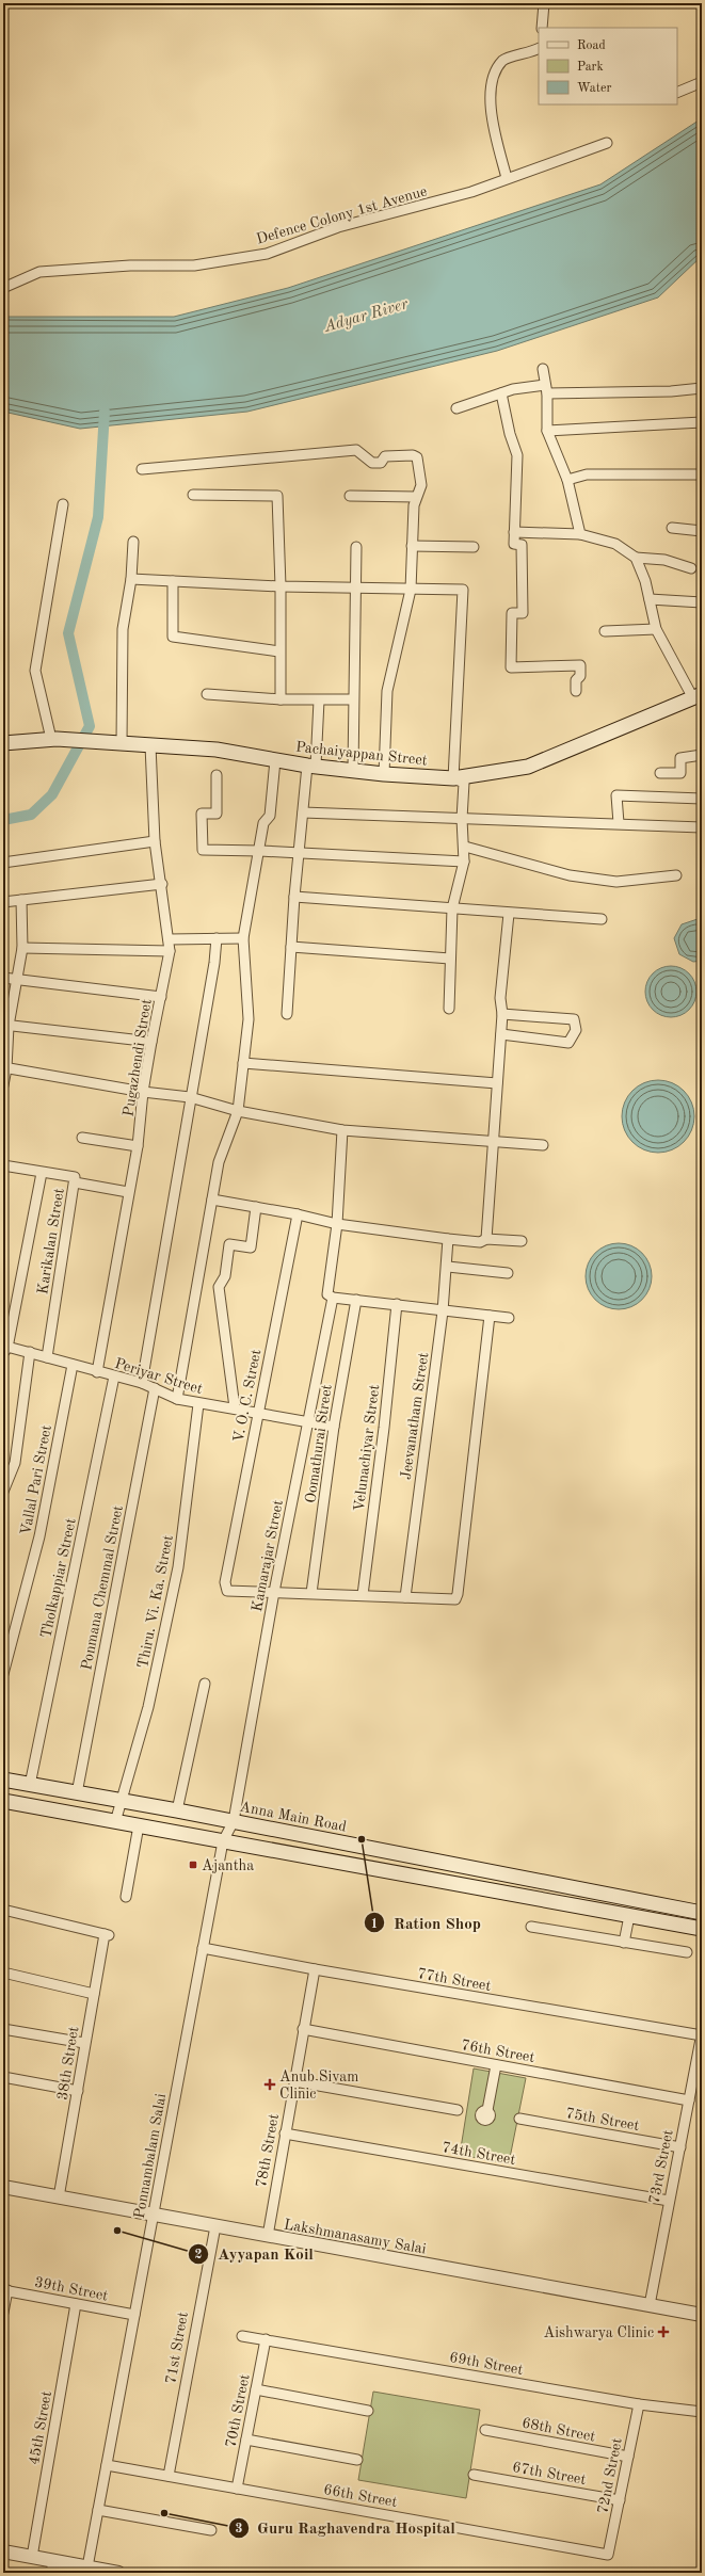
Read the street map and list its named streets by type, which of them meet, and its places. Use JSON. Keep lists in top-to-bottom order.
{
  "streets": {
    "main road": ["Pachaiyappan Street", "Anna Main Road"],
    "street": [
      "Defence Colony 1st Avenue",
      "Pugazhendi Street",
      "Karikalan Street",
      "Periyar Street",
      "V. O. C. Street",
      "Jeevanatham Street",
      "Oomathurai Street",
      "Velunachiyar Street",
      "Vallal Pari Street",
      "Kamarajar Street",
      "Tholkappiar Street",
      "Ponmana Chemmal Street",
      "Thiru. Vi. Ka. Street",
      "77th Street",
      "76th Street",
      "38th Street",
      "75th Street",
      "78th Street",
      "74th Street",
      "Ponnambalam Salai",
      "73rd Street",
      "Lakshmanasamy Salai",
      "39th Street",
      "71st Street",
      "69th Street",
      "70th Street",
      "45th Street",
      "68th Street",
      "67th Street",
      "72nd Street",
      "66th Street"
    ]
  },
  "crossings": [
    ["Pachaiyappan Street", "Pugazhendi Street"],
    ["Pugazhendi Street", "Periyar Street"],
    ["Karikalan Street", "Periyar Street"],
    ["Periyar Street", "V. O. C. Street"],
    ["Periyar Street", "Oomathurai Street"],
    ["Periyar Street", "Vallal Pari Street"],
    ["Periyar Street", "Kamarajar Street"],
    ["Periyar Street", "Tholkappiar Street"],
    ["Periyar Street", "Ponmana Chemmal Street"],
    ["Periyar Street", "Thiru. Vi. Ka. Street"],
    ["V. O. C. Street", "Kamarajar Street"],
    ["Kamarajar Street", "Anna Main Road"],
    ["Kamarajar Street", "Ponnambalam Salai"],
    ["Tholkappiar Street", "Anna Main Road"],
    ["Ponmana Chemmal Street", "Anna Main Road"],
    ["Thiru. Vi. Ka. Street", "Anna Main Road"],
    ["Anna Main Road", "Ponnambalam Salai"],
    ["77th Street", "78th Street"],
    ["77th Street", "Ponnambalam Salai"],
    ["77th Street", "73rd Street"],
    ["76th Street", "78th Street"],
    ["76th Street", "73rd Street"],
    ["38th Street", "Lakshmanasamy Salai"],
    ["75th Street", "73rd Street"],
    ["78th Street", "74th Street"],
    ["78th Street", "Lakshmanasamy Salai"],
    ["74th Street", "73rd Street"],
    ["Ponnambalam Salai", "Lakshmanasamy Salai"],
    ["Ponnambalam Salai", "39th Street"],
    ["Ponnambalam Salai", "66th Street"],
    ["73rd Street", "Lakshmanasamy Salai"],
    ["Lakshmanasamy Salai", "71st Street"],
    ["39th Street", "45th Street"],
    ["71st Street", "66th Street"],
    ["69th Street", "70th Street"],
    ["69th Street", "72nd Street"],
    ["70th Street", "66th Street"],
    ["68th Street", "72nd Street"],
    ["67th Street", "72nd Street"],
    ["72nd Street", "66th Street"]
  ],
  "water": ["Adyar River"],
  "places": {
    "other": ["Ration Shop", "Ayyapan Koil", "Guru Raghavendra Hospital"],
    "transit": ["Ajantha"],
    "health": ["Anub Sivam Clinic", "Aishwarya Clinic"]
  },
  "legend": ["Road", "Park", "Water"]
}
